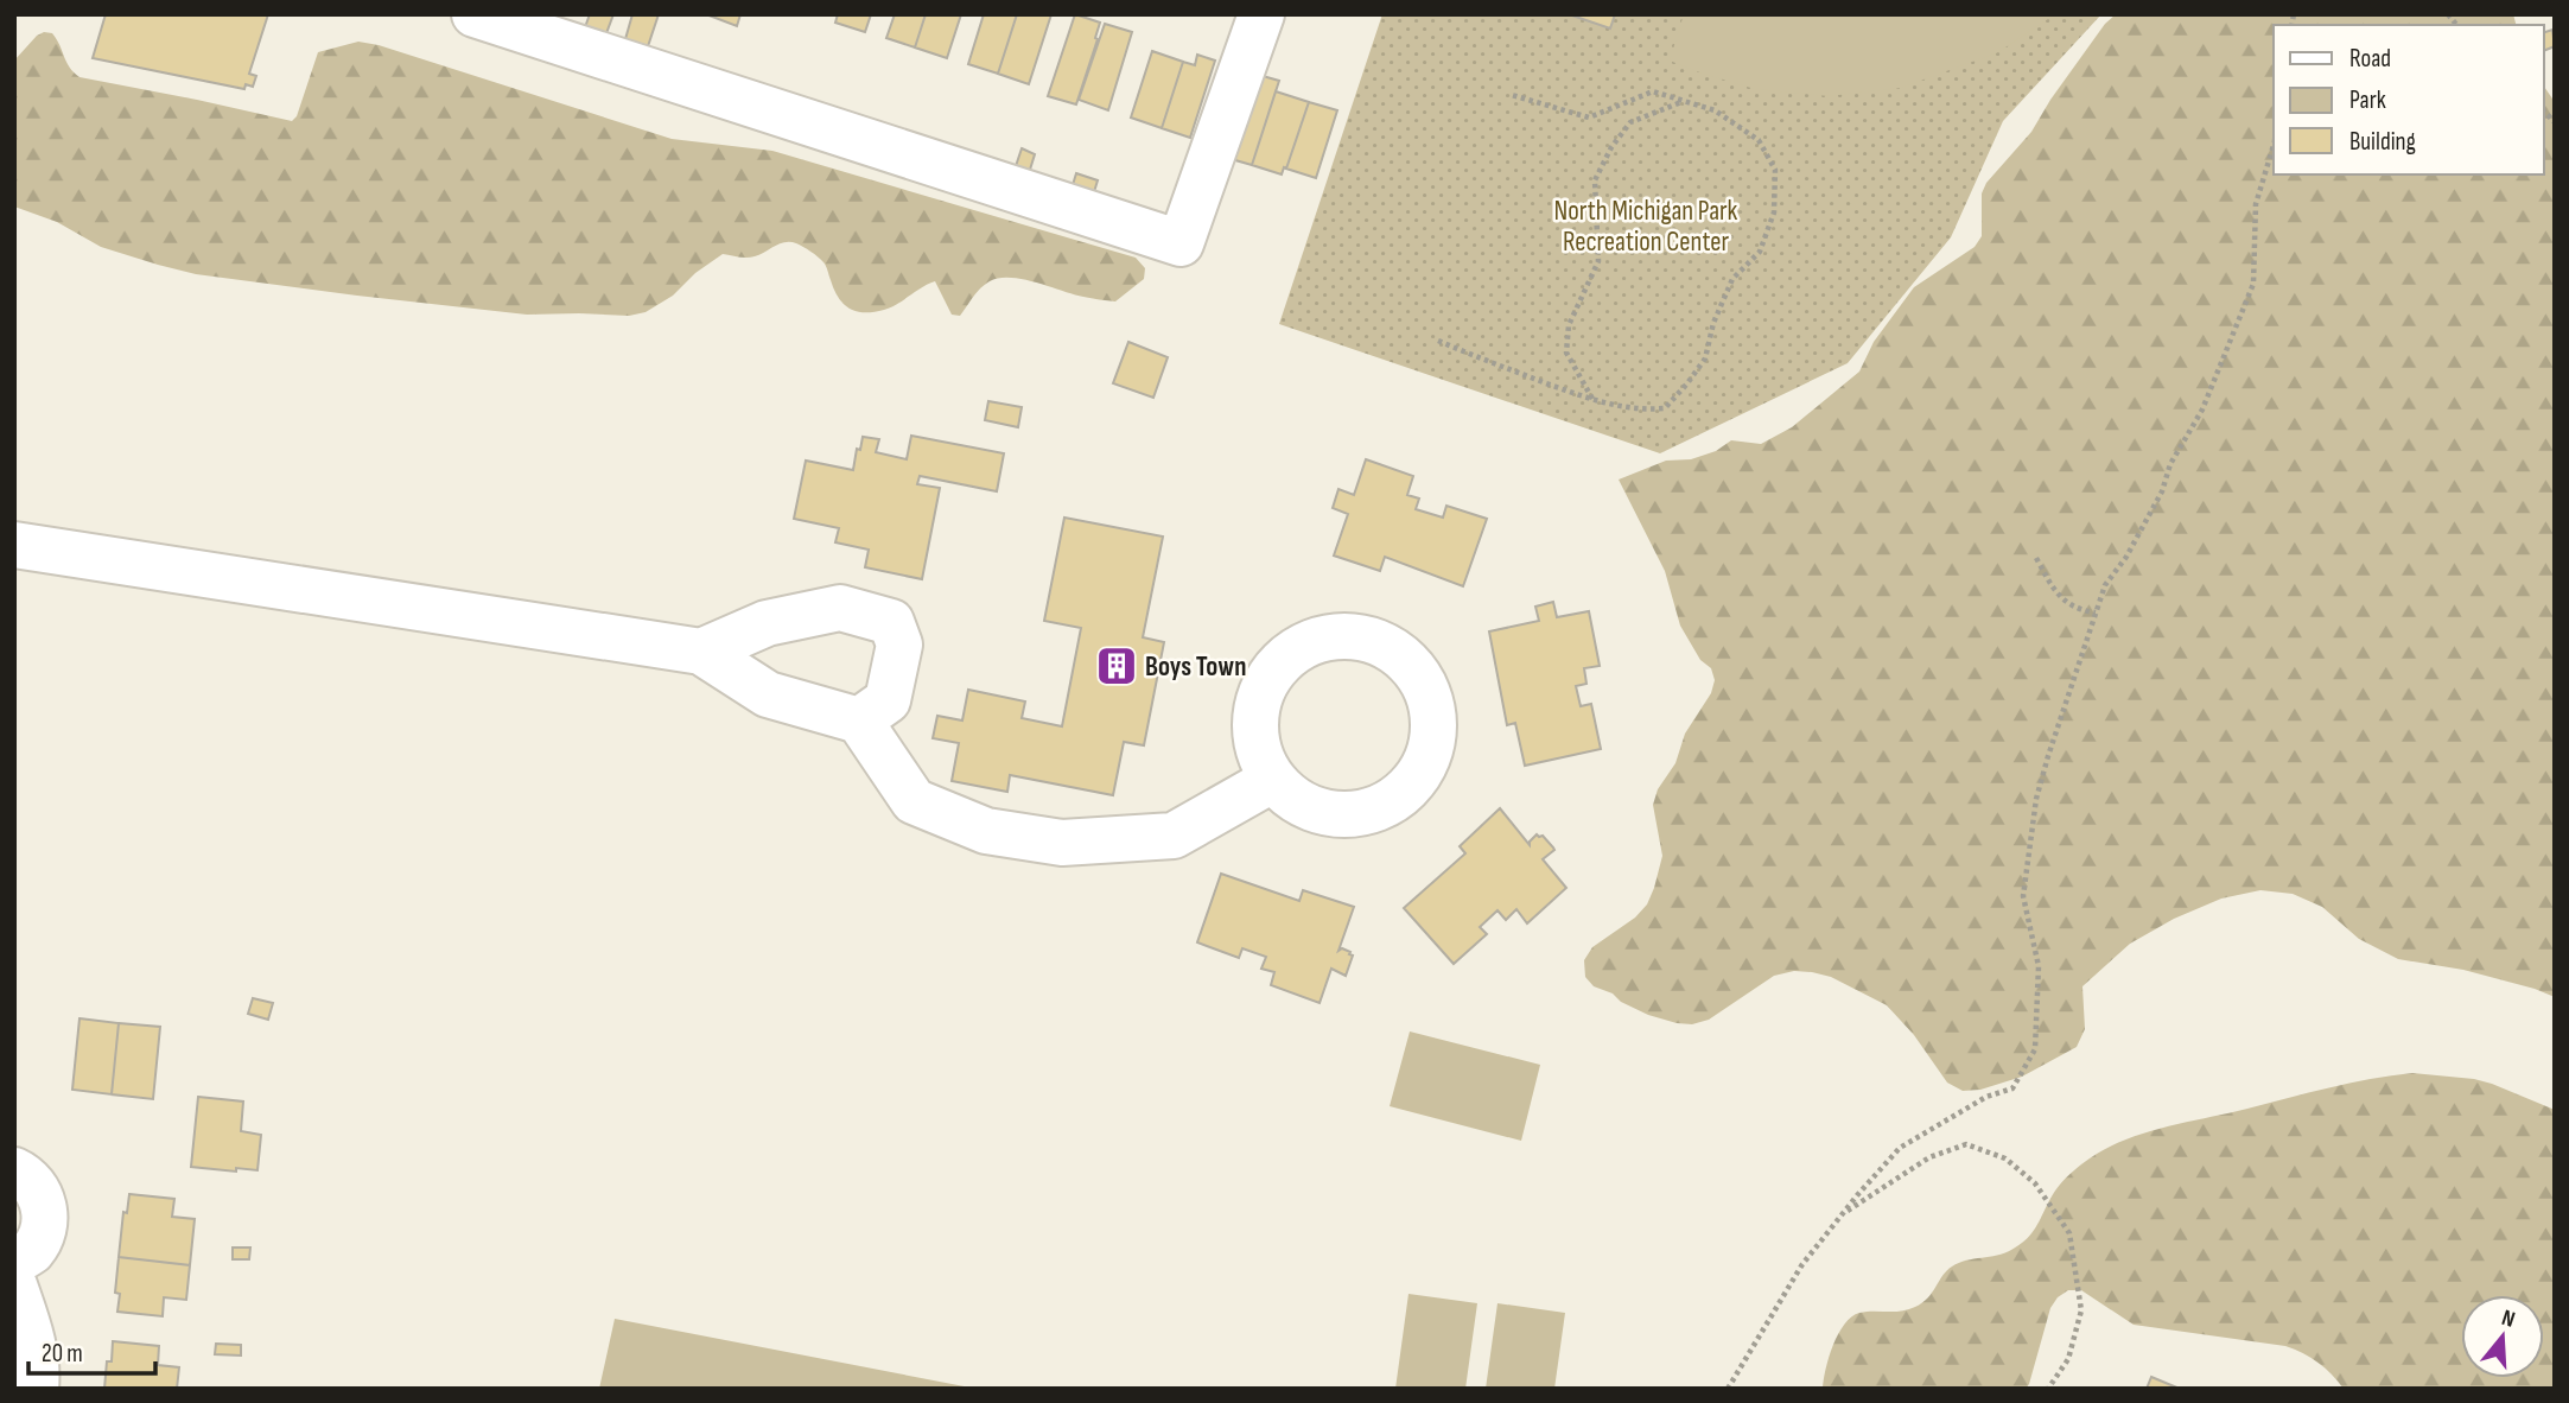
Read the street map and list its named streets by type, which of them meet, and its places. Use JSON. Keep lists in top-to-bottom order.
{
  "parks": ["North Michigan Park Recreation Center"],
  "places": {
    "building": ["Boys Town"]
  },
  "legend": ["Road", "Park", "Building"],
  "scale_bar": "20 m",
  "north": "top"
}
